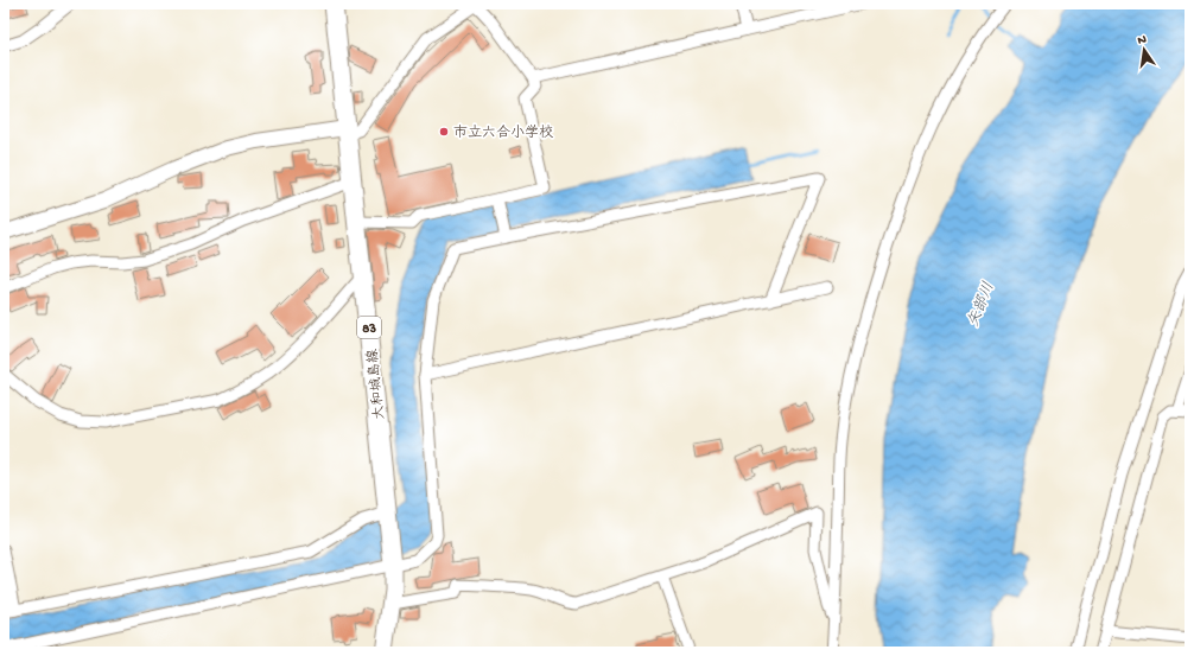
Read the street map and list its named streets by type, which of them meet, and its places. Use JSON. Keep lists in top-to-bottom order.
{
  "streets": {
    "main road": ["83", "大和城島線"]
  },
  "water": ["矢部川"],
  "places": ["市立六合小学校"],
  "north": "top"
}
